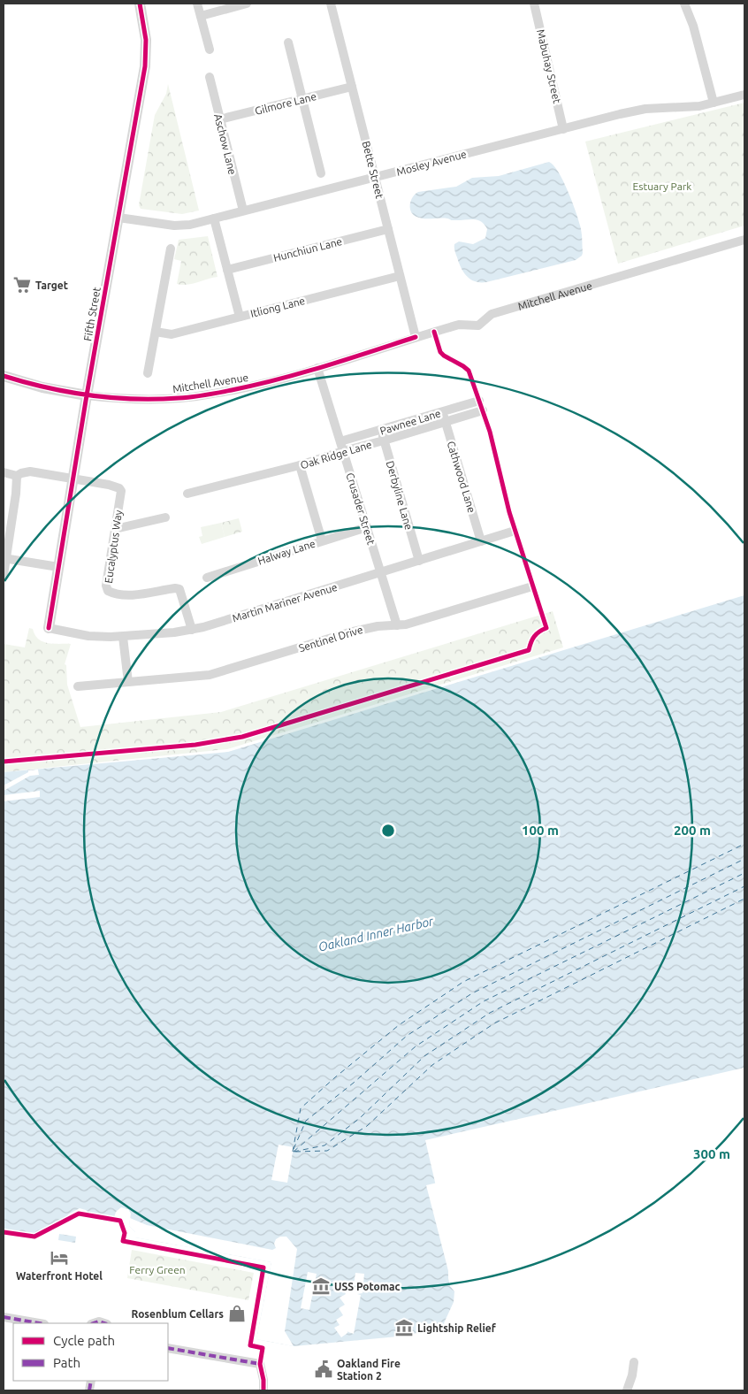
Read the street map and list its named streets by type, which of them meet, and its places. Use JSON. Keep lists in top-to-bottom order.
{
  "streets": {
    "street": [
      "Mabuhay Street",
      "Gilmore Lane",
      "Aschow Lane",
      "Mosley Avenue",
      "Bette Street",
      "Hunchiun Lane",
      "Mitchell Avenue",
      "Itliong Lane",
      "Fifth Street",
      "Pawnee Lane",
      "Oak Ridge Lane",
      "Cathwood Lane",
      "Derbyline Lane",
      "Crusader Street",
      "Eucalyptus Way",
      "Halway Lane",
      "Martin Mariner Avenue",
      "Sentinel Drive"
    ]
  },
  "crossings": [
    ["Mabuhay Street", "Mosley Avenue"],
    ["Gilmore Lane", "Aschow Lane"],
    ["Gilmore Lane", "Bette Street"],
    ["Aschow Lane", "Mosley Avenue"],
    ["Mosley Avenue", "Bette Street"],
    ["Mosley Avenue", "Fifth Street"],
    ["Bette Street", "Hunchiun Lane"],
    ["Bette Street", "Mitchell Avenue"],
    ["Bette Street", "Itliong Lane"],
    ["Mitchell Avenue", "Fifth Street"],
    ["Mitchell Avenue", "Crusader Street"],
    ["Fifth Street", "Eucalyptus Way"],
    ["Fifth Street", "Martin Mariner Avenue"],
    ["Pawnee Lane", "Oak Ridge Lane"],
    ["Pawnee Lane", "Cathwood Lane"],
    ["Pawnee Lane", "Derbyline Lane"],
    ["Pawnee Lane", "Crusader Street"],
    ["Oak Ridge Lane", "Cathwood Lane"],
    ["Oak Ridge Lane", "Derbyline Lane"],
    ["Oak Ridge Lane", "Crusader Street"],
    ["Cathwood Lane", "Martin Mariner Avenue"],
    ["Derbyline Lane", "Martin Mariner Avenue"],
    ["Crusader Street", "Halway Lane"],
    ["Crusader Street", "Martin Mariner Avenue"],
    ["Crusader Street", "Sentinel Drive"],
    ["Eucalyptus Way", "Martin Mariner Avenue"]
  ],
  "water": ["Oakland Inner Harbor"],
  "parks": ["Estuary Park", "Ferry Green"],
  "places": {
    "supermarket": ["Target"],
    "hotel": ["Waterfront Hotel"],
    "museum": ["USS Potomac", "Lightship Relief"],
    "shop": ["Rosenblum Cellars"],
    "public building": ["Oakland Fire Station 2"]
  },
  "legend": ["Cycle path", "Path"],
  "rings": ["100 m", "200 m", "300 m"]
}
